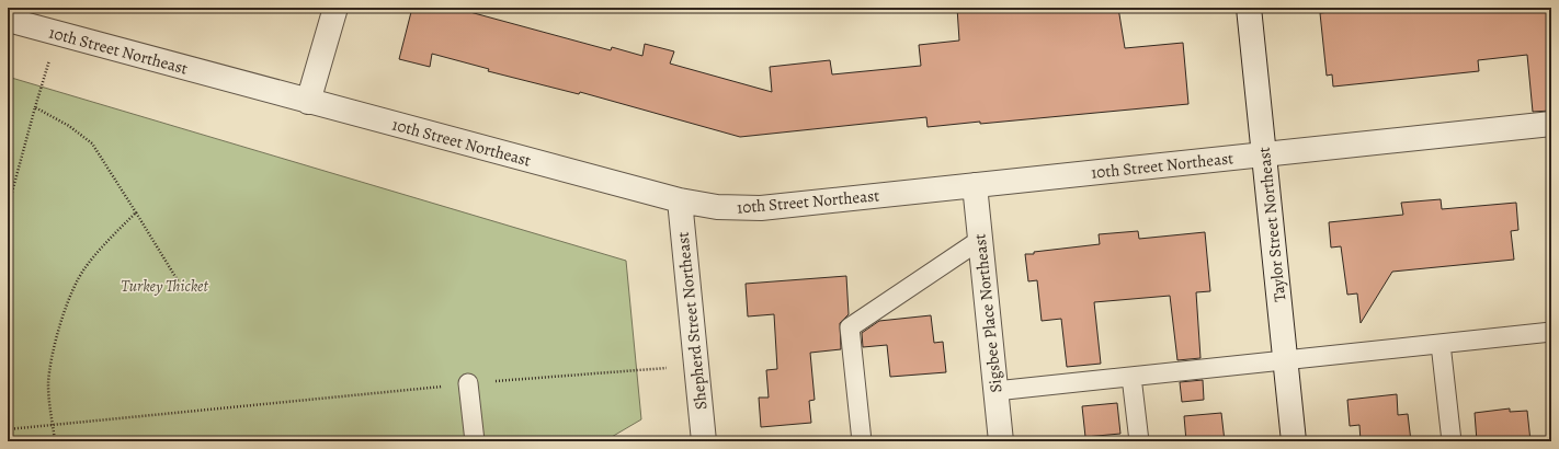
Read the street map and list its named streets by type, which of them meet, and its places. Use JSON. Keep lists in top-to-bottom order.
{
  "streets": {
    "street": [
      "10th Street Northeast",
      "Taylor Street Northeast",
      "Sigsbee Place Northeast",
      "Shepherd Street Northeast"
    ]
  },
  "crossings": [
    ["10th Street Northeast", "Taylor Street Northeast"],
    ["10th Street Northeast", "Sigsbee Place Northeast"],
    ["10th Street Northeast", "Shepherd Street Northeast"]
  ],
  "parks": ["Turkey Thicket"]
}
